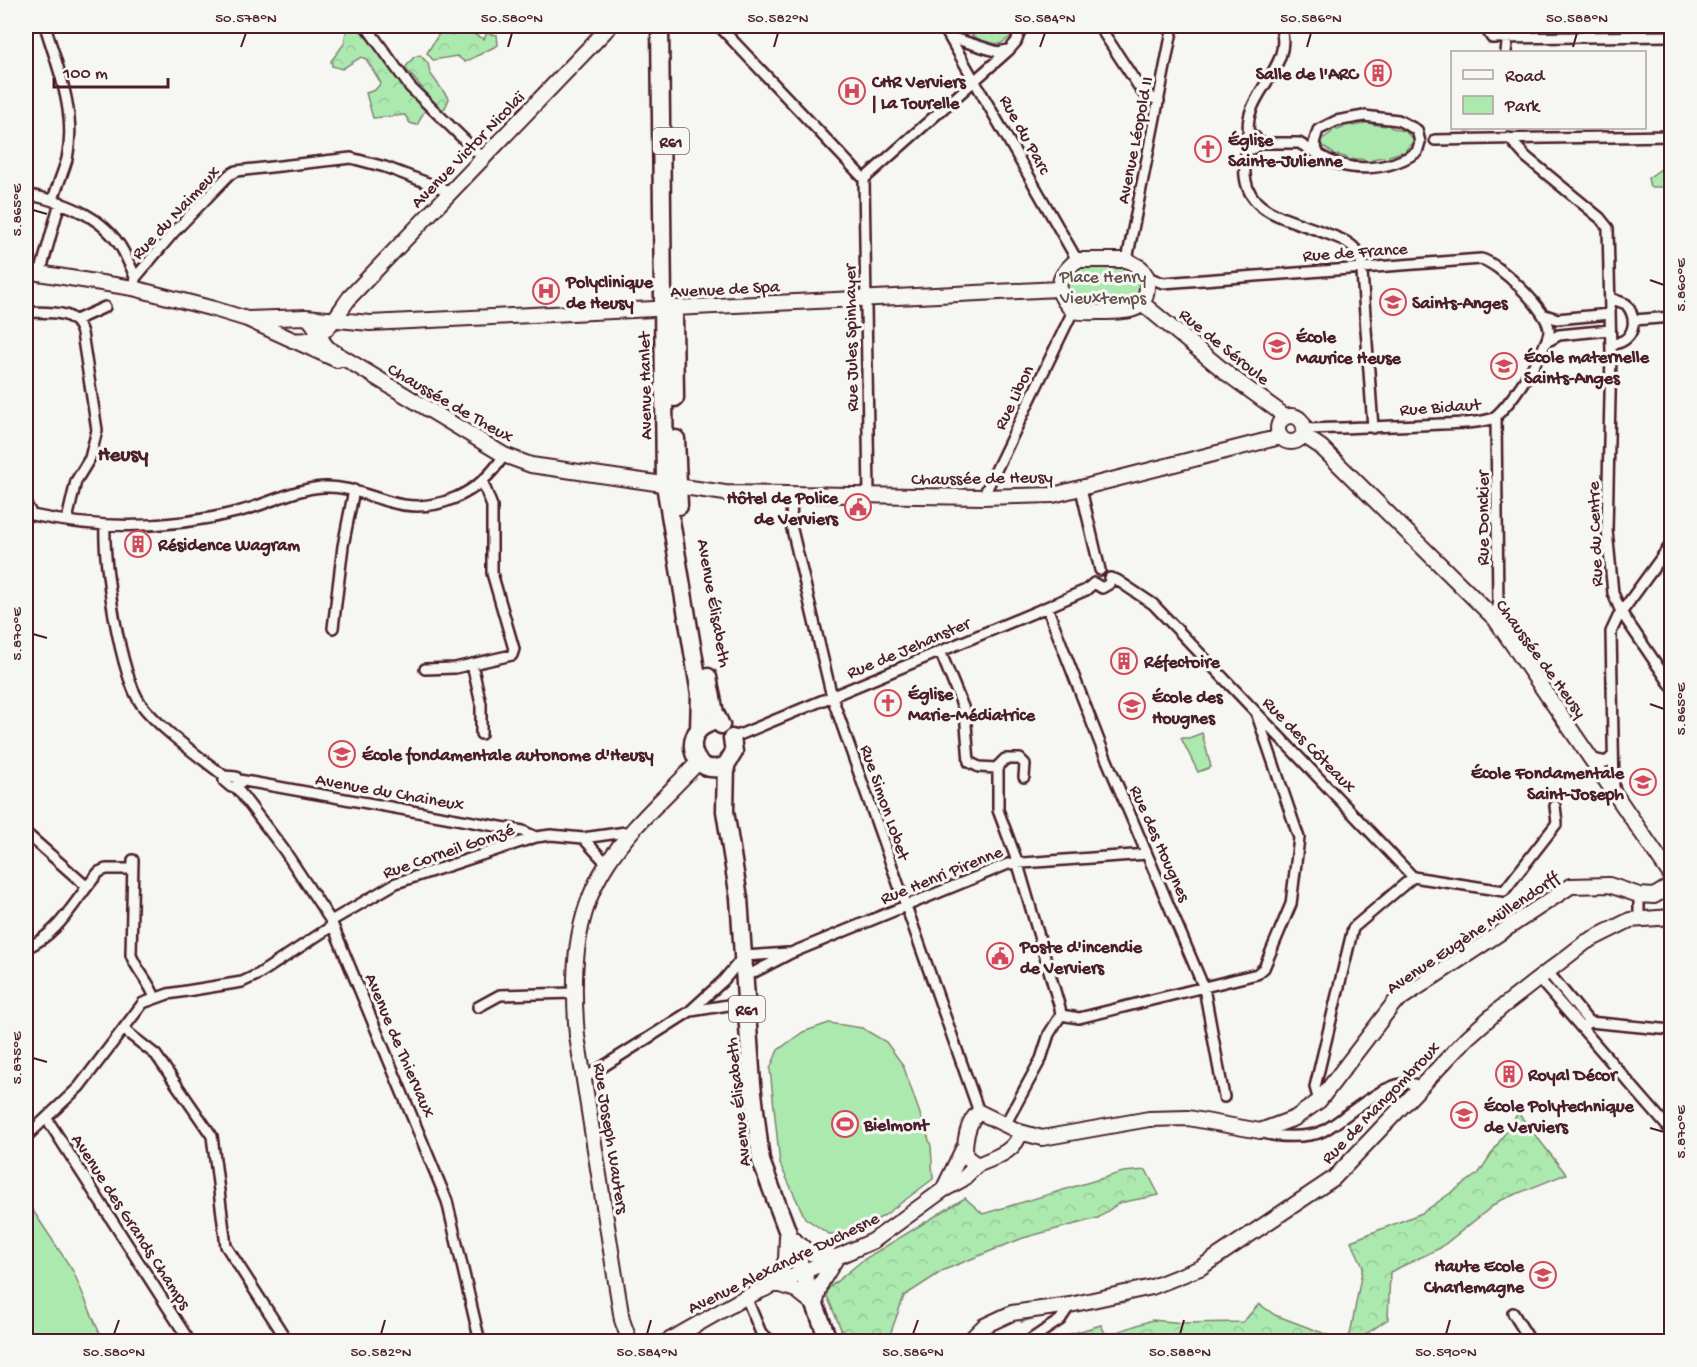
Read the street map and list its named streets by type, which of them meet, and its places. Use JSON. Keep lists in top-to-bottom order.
{
  "streets": {
    "highway": ["R61", "Avenue Hanlet", "Avenue Élisabeth"],
    "street": [
      "Rue du Parc",
      "Avenue Léopold II",
      "Avenue Victor Nicolaï",
      "Rue du Naimeux",
      "Rue de France",
      "Avenue de Spa",
      "Rue Jules Spinhayer",
      "Rue de Séroule",
      "Rue Libon",
      "Chaussée de Theux",
      "Rue Bidaut",
      "Chaussée de Heusy",
      "Rue Donckier",
      "Rue du Centre",
      "Rue de Jehanster",
      "Rue des Côteaux",
      "Avenue du Chaineux",
      "Rue Simon Lobet",
      "Rue des Hougnes",
      "Rue Corneil Gomzé",
      "Rue Henri Pirenne",
      "Avenue Eugène Müllendorff",
      "Avenue de Thiervaux",
      "Rue de Mangombroux",
      "Rue Joseph Wauters",
      "Avenue des Grands Champs",
      "Avenue Alexandre Duchesne"
    ]
  },
  "crossings": [
    ["Rue du Parc", "Avenue Léopold II"],
    ["Rue du Parc", "Rue de France"],
    ["Rue du Parc", "Avenue de Spa"],
    ["Rue du Parc", "Rue de Séroule"],
    ["Rue du Parc", "Rue Libon"],
    ["Avenue Léopold II", "Rue de France"],
    ["Avenue Léopold II", "Avenue de Spa"],
    ["Avenue Léopold II", "Rue de Séroule"],
    ["Avenue Léopold II", "Rue Libon"],
    ["R61", "Avenue Élisabeth"],
    ["R61", "Rue de Jehanster"],
    ["R61", "Rue Joseph Wauters"],
    ["Avenue Victor Nicolaï", "Rue du Naimeux"],
    ["Rue du Naimeux", "Chaussée de Theux"],
    ["Rue de France", "Avenue de Spa"],
    ["Rue de France", "Rue de Séroule"],
    ["Rue de France", "Rue Libon"],
    ["Avenue de Spa", "Rue Jules Spinhayer"],
    ["Avenue de Spa", "Rue de Séroule"],
    ["Avenue de Spa", "Avenue Hanlet"],
    ["Avenue de Spa", "Rue Libon"],
    ["Avenue de Spa", "Chaussée de Theux"],
    ["Rue Jules Spinhayer", "Chaussée de Heusy"],
    ["Rue de Séroule", "Rue Libon"],
    ["Rue de Séroule", "Rue Bidaut"],
    ["Rue de Séroule", "Chaussée de Heusy"],
    ["Avenue Hanlet", "Chaussée de Theux"],
    ["Avenue Hanlet", "Chaussée de Heusy"],
    ["Avenue Hanlet", "Avenue Élisabeth"],
    ["Rue Libon", "Chaussée de Heusy"],
    ["Chaussée de Theux", "Chaussée de Heusy"],
    ["Chaussée de Theux", "Avenue Élisabeth"],
    ["Rue Bidaut", "Chaussée de Heusy"],
    ["Rue Bidaut", "Rue Donckier"],
    ["Chaussée de Heusy", "Rue Donckier"],
    ["Chaussée de Heusy", "Avenue Élisabeth"],
    ["Chaussée de Heusy", "Rue Simon Lobet"],
    ["Avenue Élisabeth", "Rue Henri Pirenne"],
    ["Avenue Élisabeth", "Rue Joseph Wauters"],
    ["Avenue Élisabeth", "Avenue Alexandre Duchesne"],
    ["Rue de Jehanster", "Rue des Côteaux"],
    ["Rue de Jehanster", "Rue Simon Lobet"],
    ["Rue de Jehanster", "Rue des Hougnes"],
    ["Avenue du Chaineux", "Rue Corneil Gomzé"],
    ["Avenue du Chaineux", "Avenue de Thiervaux"],
    ["Rue Simon Lobet", "Rue Henri Pirenne"],
    ["Rue Simon Lobet", "Avenue Alexandre Duchesne"],
    ["Rue des Hougnes", "Rue Henri Pirenne"],
    ["Rue Corneil Gomzé", "Avenue de Thiervaux"],
    ["Rue Corneil Gomzé", "Rue Joseph Wauters"],
    ["Avenue Eugène Müllendorff", "Avenue Alexandre Duchesne"]
  ],
  "districts": ["Heusy"],
  "parks": ["Place Henry Vieuxtemps"],
  "places": {
    "building": [
      "Salle de l'ARC",
      "Résidence Wagram",
      "Réfectoire",
      "Royal Décor"
    ],
    "hospital": ["CHR Verviers | La Tourelle", "Polyclinique de Heusy"],
    "church": ["Église Sainte-Julienne", "Église Marie-Médiatrice"],
    "school or university": [
      "Saints-Anges",
      "École Maurice Heuse",
      "École maternelle Saints-Anges",
      "École des Hougnes",
      "École fondamentale autonome d'Heusy",
      "École Fondamentale Saint-Joseph",
      "École Polytechnique de Verviers",
      "Haute Ecole Charlemagne"
    ],
    "public building": ["Hôtel de Police de Verviers", "Poste d'incendie de Verviers"],
    "sports": ["Bielmont"]
  },
  "legend": ["Road", "Park"],
  "scale_bar": "100 m",
  "coordinates": [
    "50.578°N",
    "50.580°N",
    "50.582°N",
    "50.584°N",
    "50.586°N",
    "50.588°N",
    "5.865°E",
    "5.860°E",
    "5.870°E",
    "5.875°E",
    "50.590°N"
  ]
}
